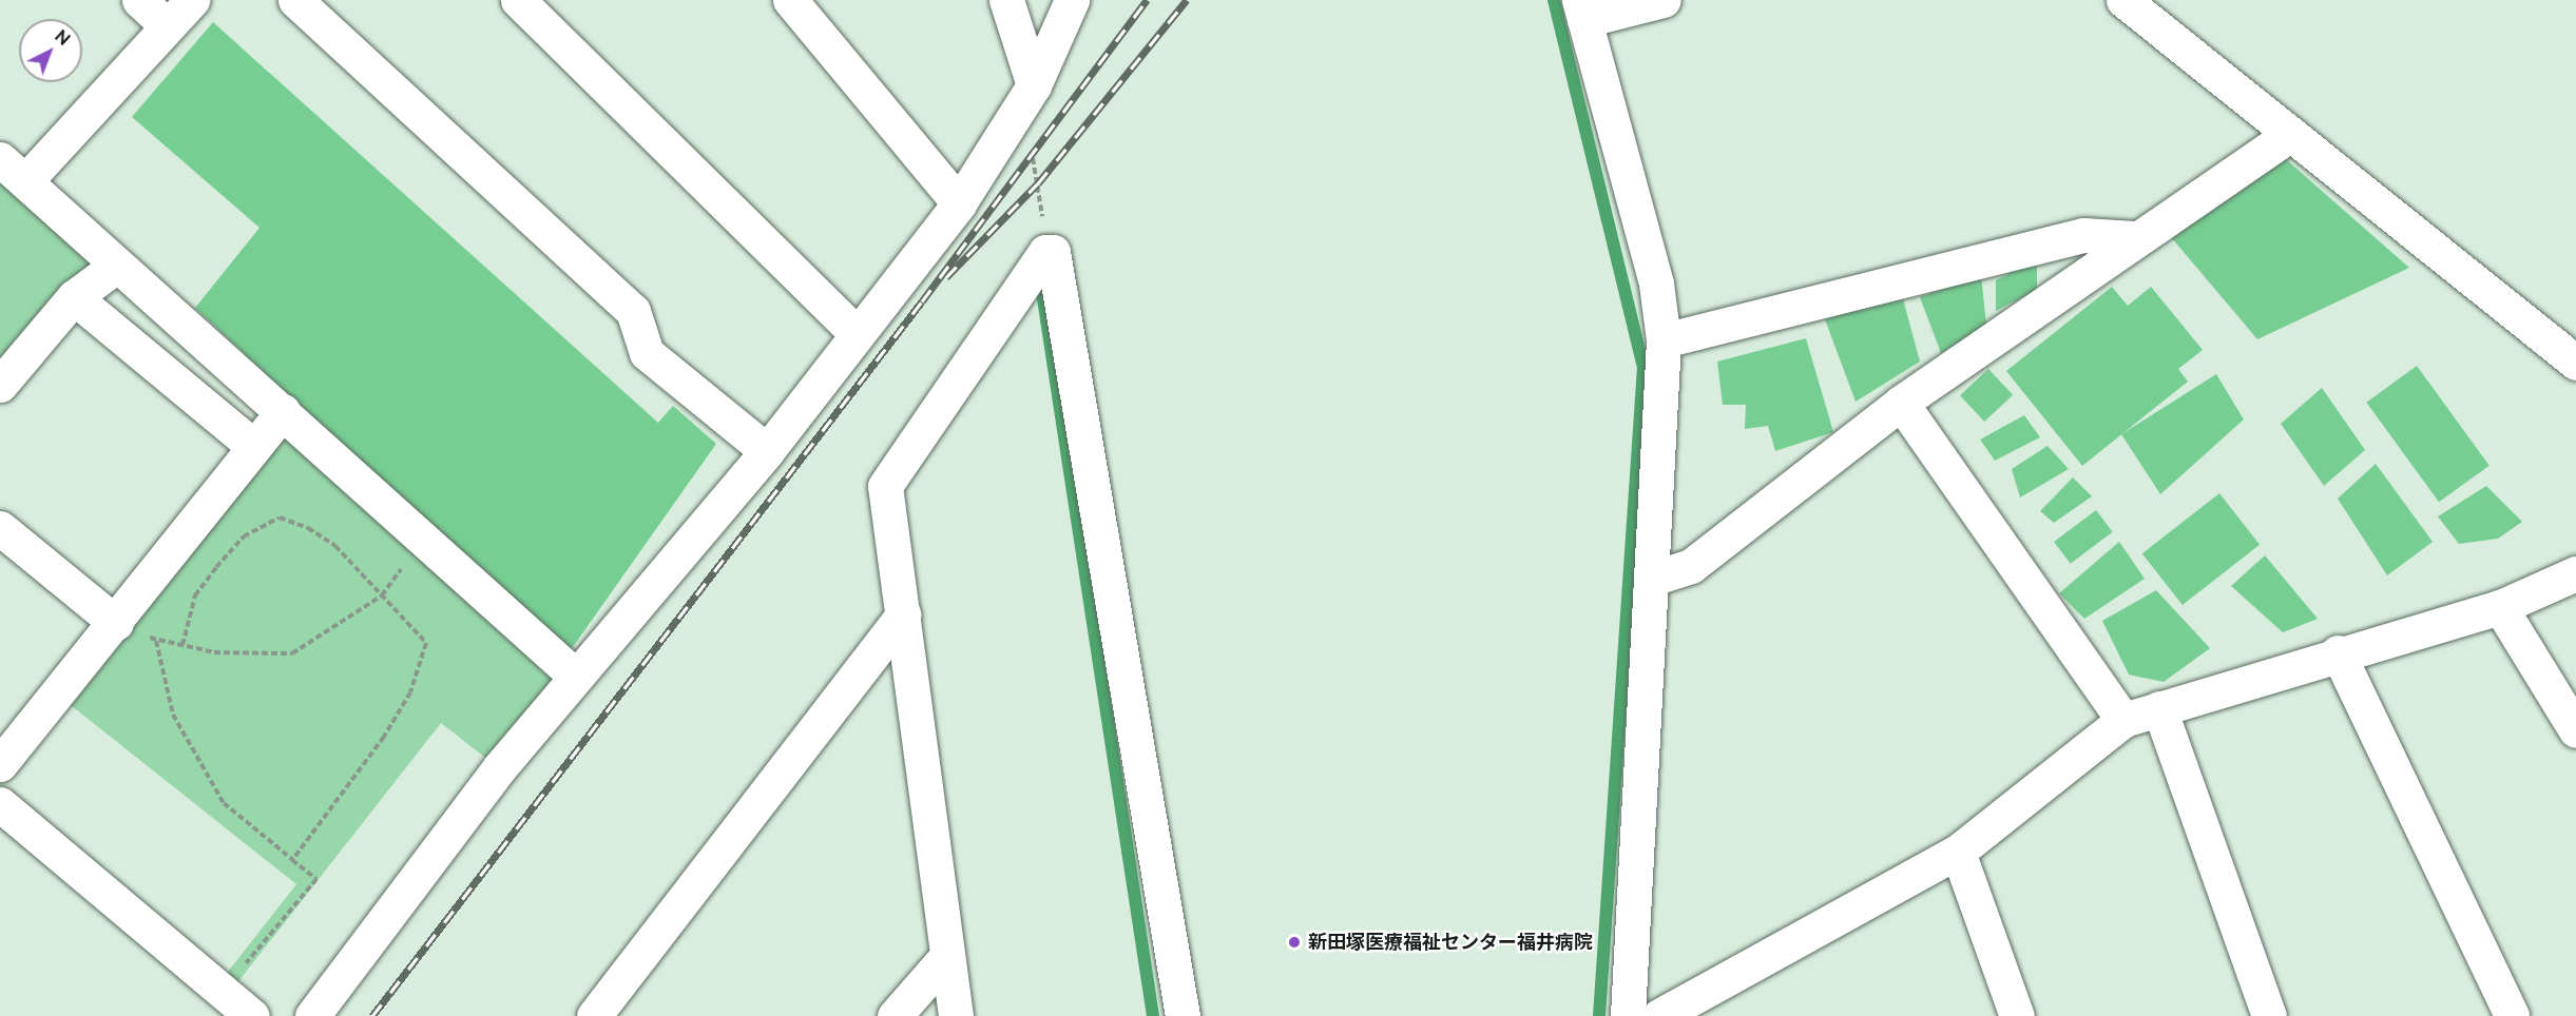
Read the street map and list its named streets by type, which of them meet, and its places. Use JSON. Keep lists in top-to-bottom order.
{
  "places": ["新田塚医療福祉センター福井病院"],
  "north": "top right"
}
